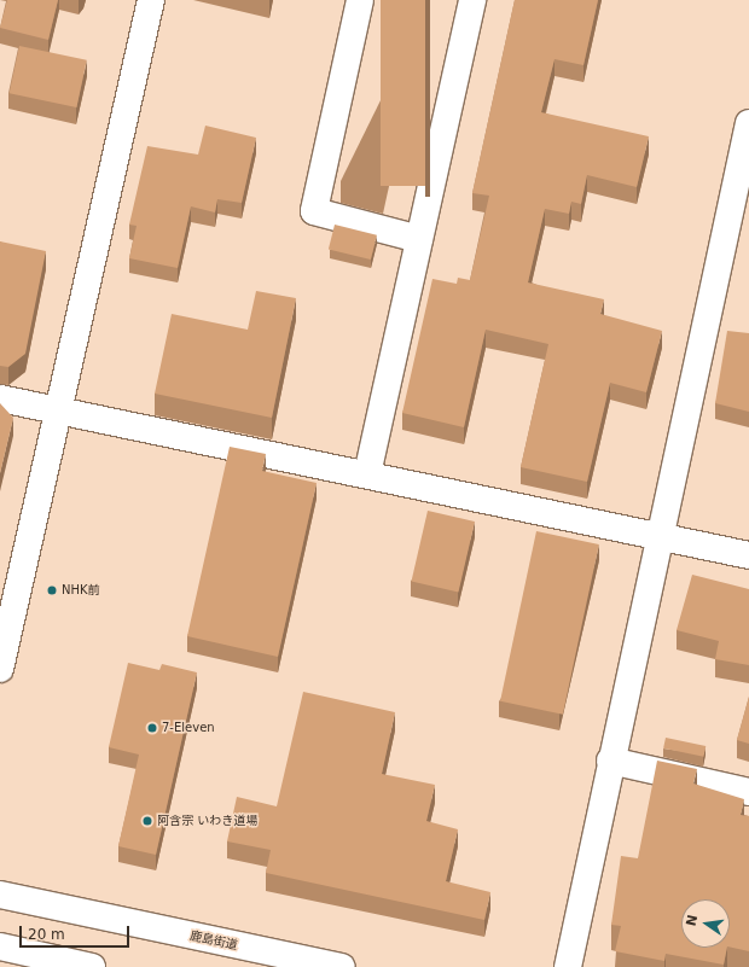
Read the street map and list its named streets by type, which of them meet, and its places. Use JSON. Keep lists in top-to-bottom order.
{
  "streets": {
    "street": ["鹿島街道"]
  },
  "places": ["NHK前", "7-Eleven", "阿含宗 いわき道場"],
  "scale_bar": "20 m",
  "north": "left"
}
